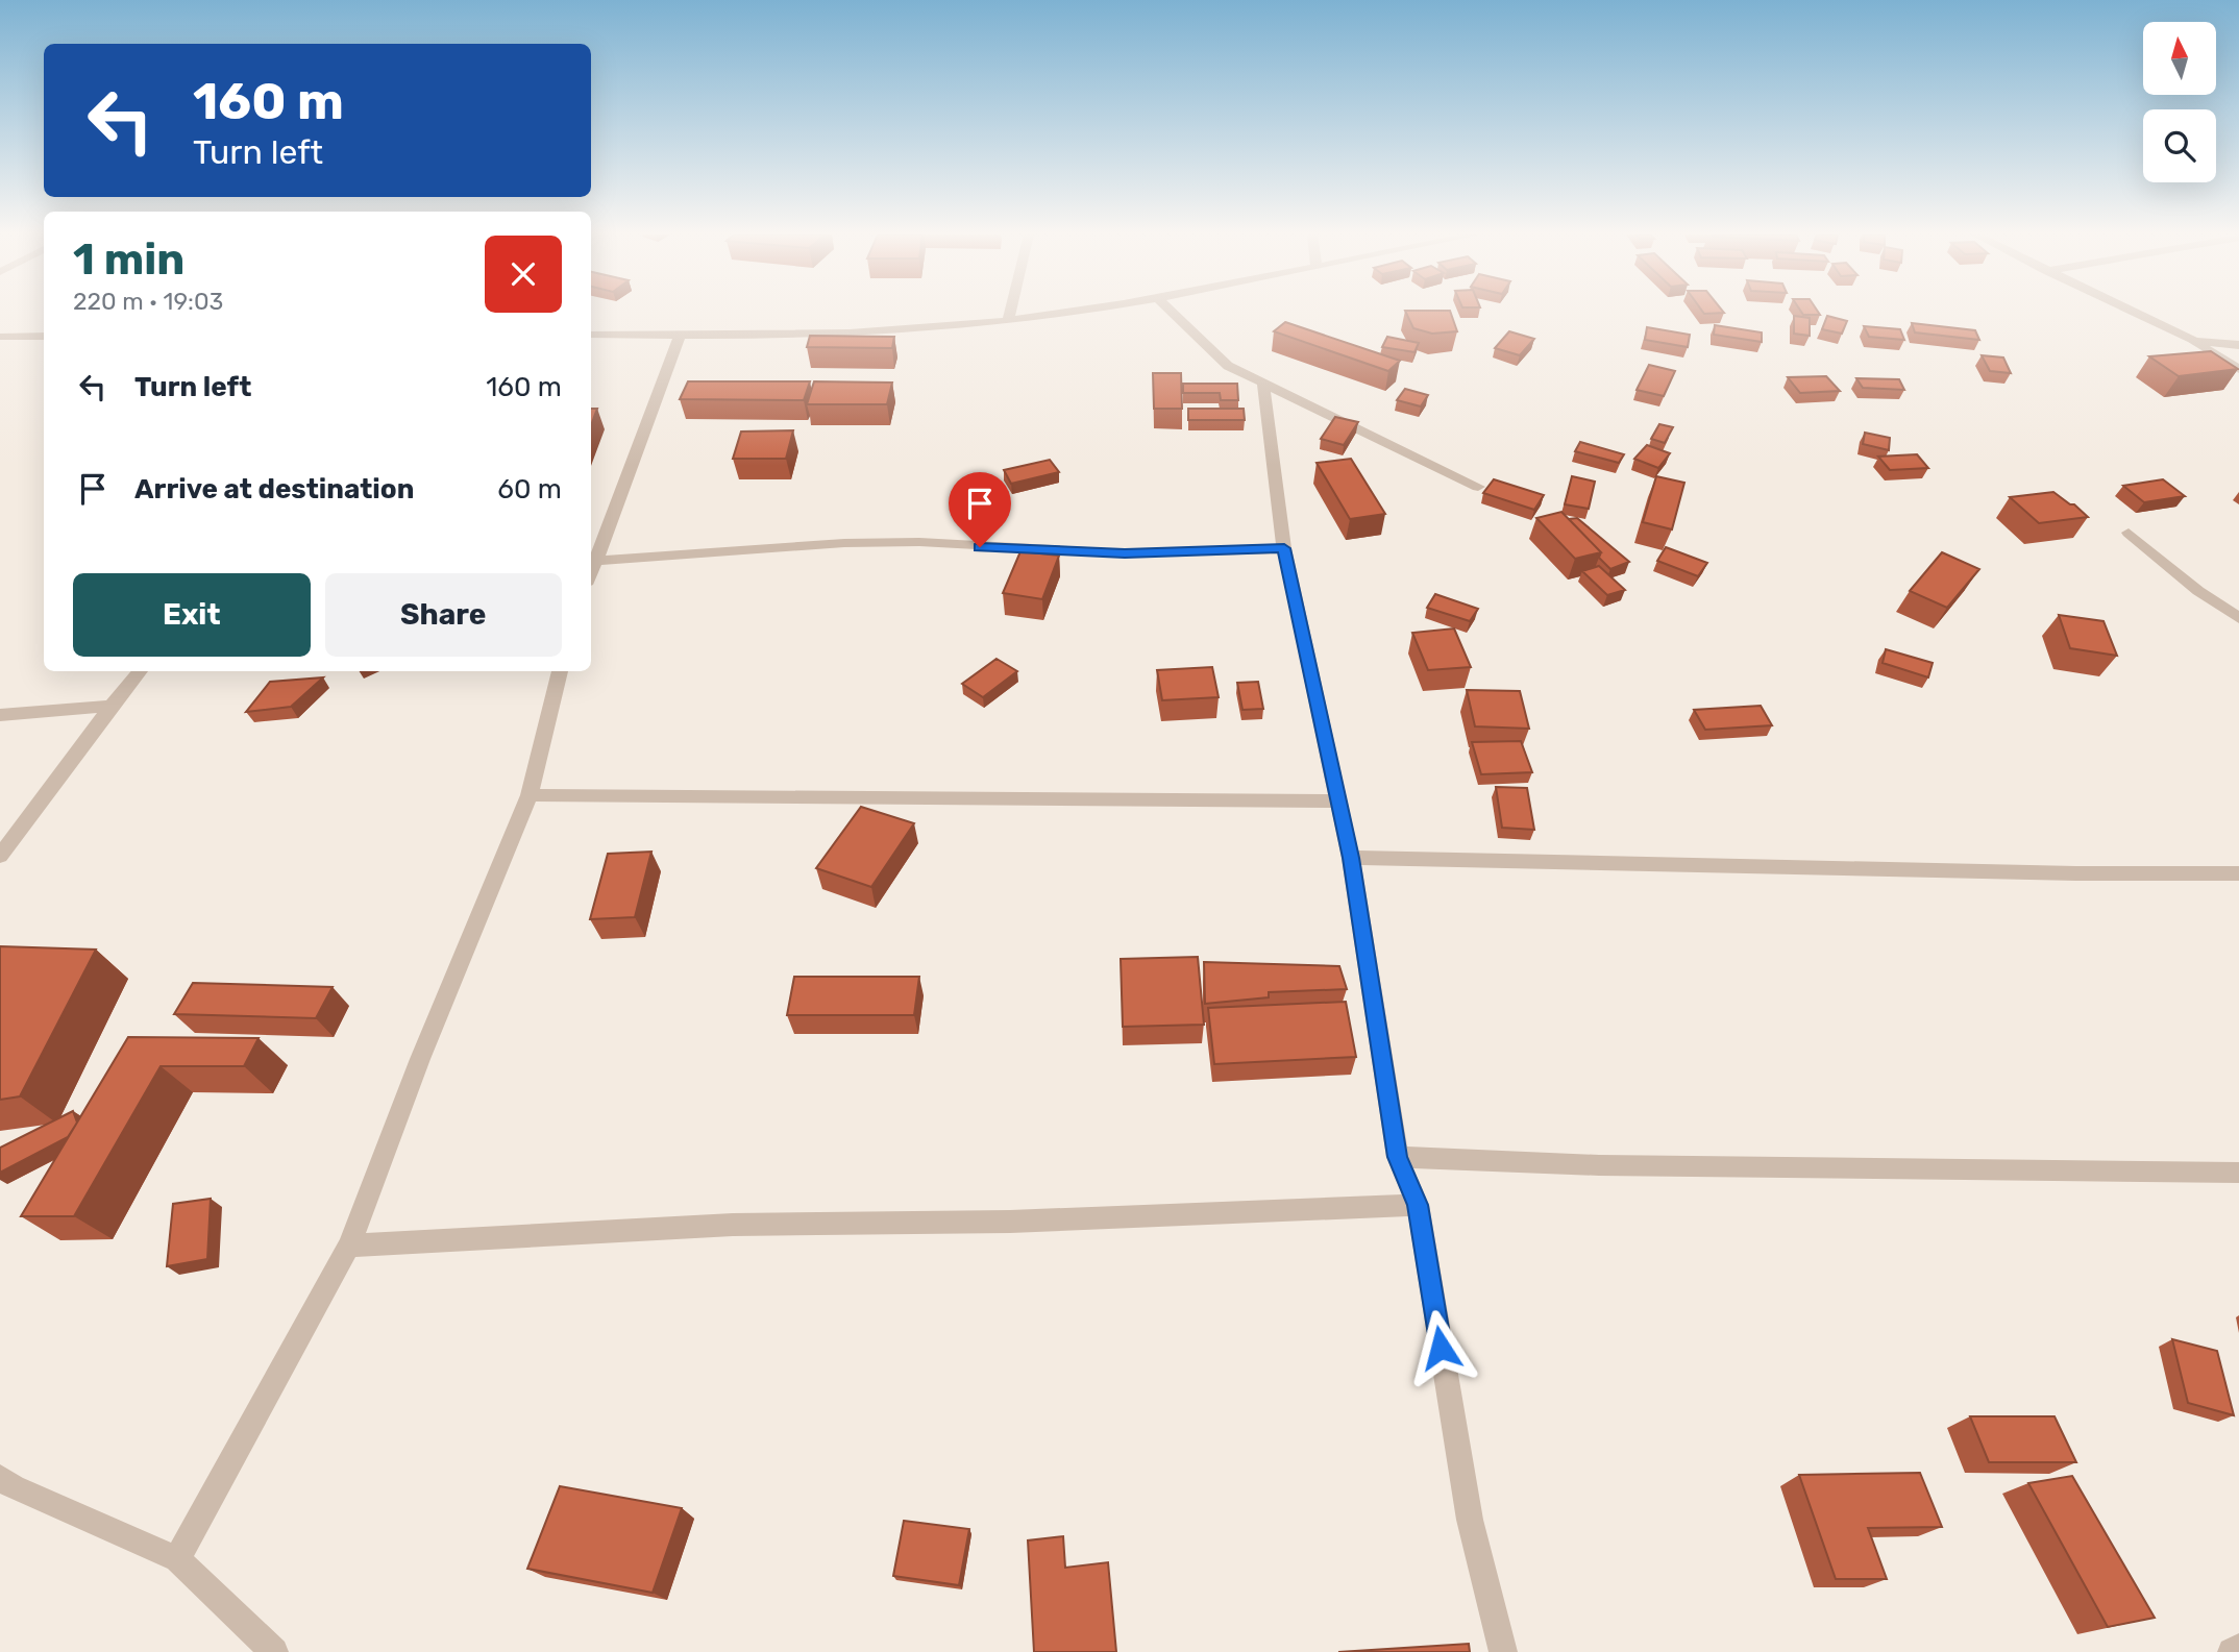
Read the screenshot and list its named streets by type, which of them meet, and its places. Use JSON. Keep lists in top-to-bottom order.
{
  "north": "top",
  "page": {
    "turn": ["160 m", "Turn left"],
    "heading": ["1 min", "220 m · 19:03"],
    "list": [
      {
        "name": "Turn left",
        "value": "160 m"
      },
      {
        "name": "Arrive at destination",
        "value": "60 m"
      }
    ],
    "buttons": ["Exit", "Share"]
  }
}
